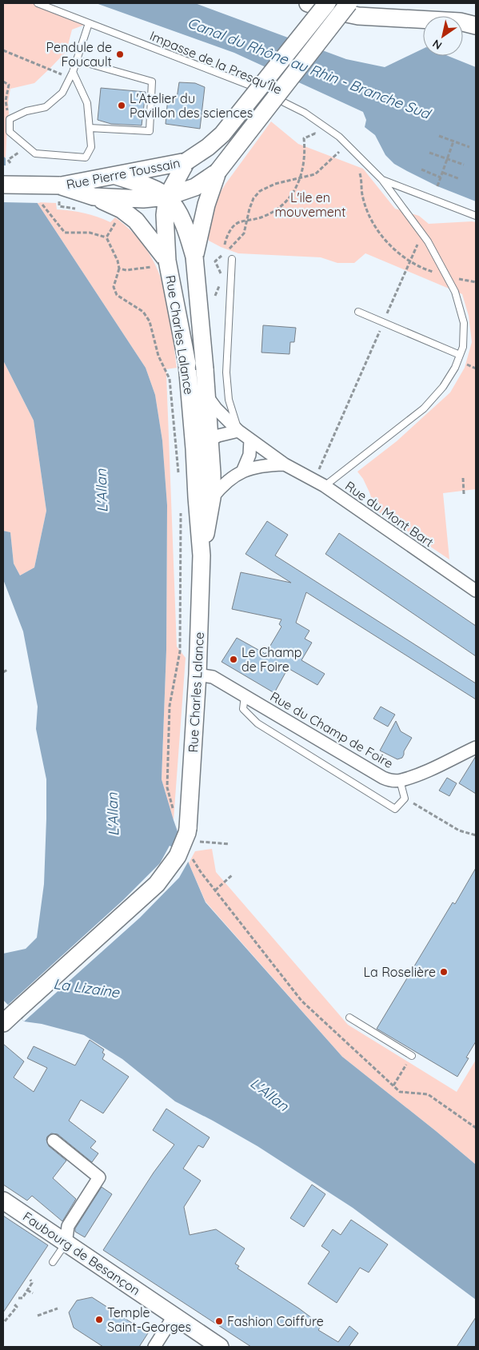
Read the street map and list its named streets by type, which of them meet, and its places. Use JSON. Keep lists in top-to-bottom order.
{
  "streets": {
    "main road": ["Rue Pierre Toussain", "Rue Charles Lalance", "Faubourg de Besançon"],
    "street": ["Rue du Mont Bart", "Rue du Champ de Foire"],
    "lane": ["Impasse de la Presqu'Île"]
  },
  "crossings": [
    ["Impasse de la Presqu'Île", "Rue du Mont Bart"],
    ["Rue Pierre Toussain", "Rue Charles Lalance"],
    ["Rue Charles Lalance", "Rue du Mont Bart"],
    ["Rue Charles Lalance", "Rue du Champ de Foire"]
  ],
  "water": ["Canal du Rhône au Rhin - Branche Sud", "L'Allan", "La Lizaine"],
  "parks": ["L'ile en mouvement"],
  "places": [
    "Pendule de Foucault",
    "L'Atelier du Pavillon des sciences",
    "Le Champ de Foire",
    "La Roselière",
    "Temple Saint-Georges",
    "Fashion Coiffure"
  ],
  "north": "bottom left"
}
